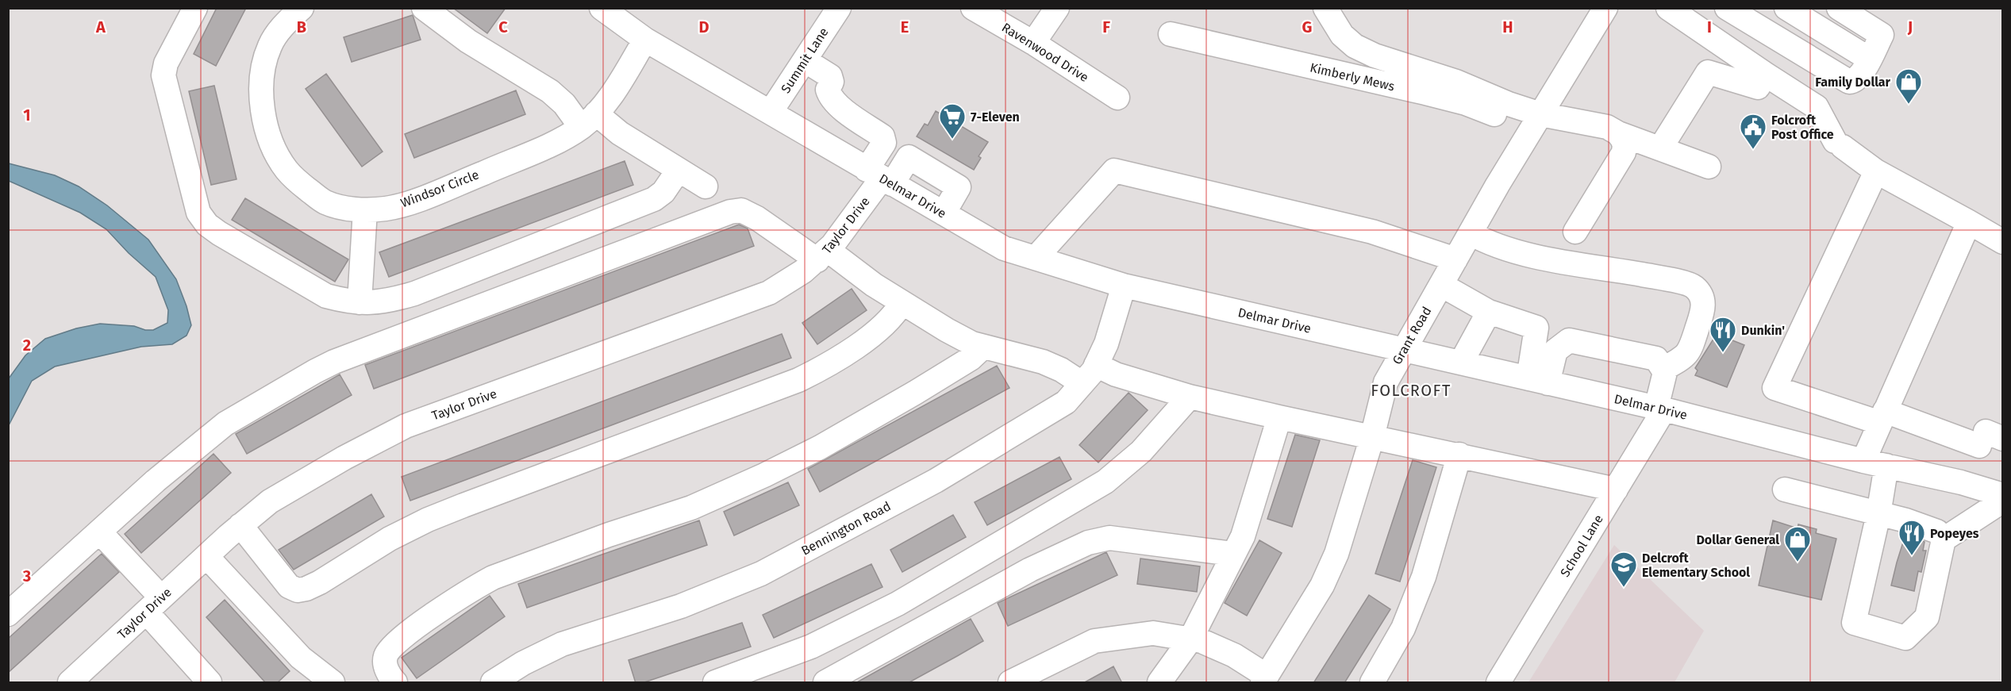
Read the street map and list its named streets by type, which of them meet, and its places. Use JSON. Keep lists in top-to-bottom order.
{
  "streets": {
    "street": [
      "Ravenwood Drive",
      "Summit Lane",
      "Kimberly Mews",
      "Windsor Circle",
      "Delmar Drive",
      "Taylor Drive",
      "Grant Road",
      "Bennington Road",
      "School Lane"
    ]
  },
  "crossings": [
    ["Summit Lane", "Delmar Drive"],
    ["Kimberly Mews", "Grant Road"],
    ["Windsor Circle", "Delmar Drive"],
    ["Delmar Drive", "Taylor Drive"],
    ["Delmar Drive", "Grant Road"],
    ["Delmar Drive", "Bennington Road"],
    ["Delmar Drive", "School Lane"]
  ],
  "districts": ["FOLCROFT"],
  "places": {
    "shop": ["Family Dollar", "Dollar General"],
    "supermarket": ["7-Eleven"],
    "public building": ["Folcroft Post Office"],
    "restaurant": ["Dunkin'", "Popeyes"],
    "school or university": ["Delcroft Elementary School"]
  },
  "grid": {
    "columns": [
      "A",
      "B",
      "C",
      "D",
      "E",
      "F",
      "G",
      "H",
      "I",
      "J"
    ],
    "rows": ["1", "2", "3"]
  }
}
